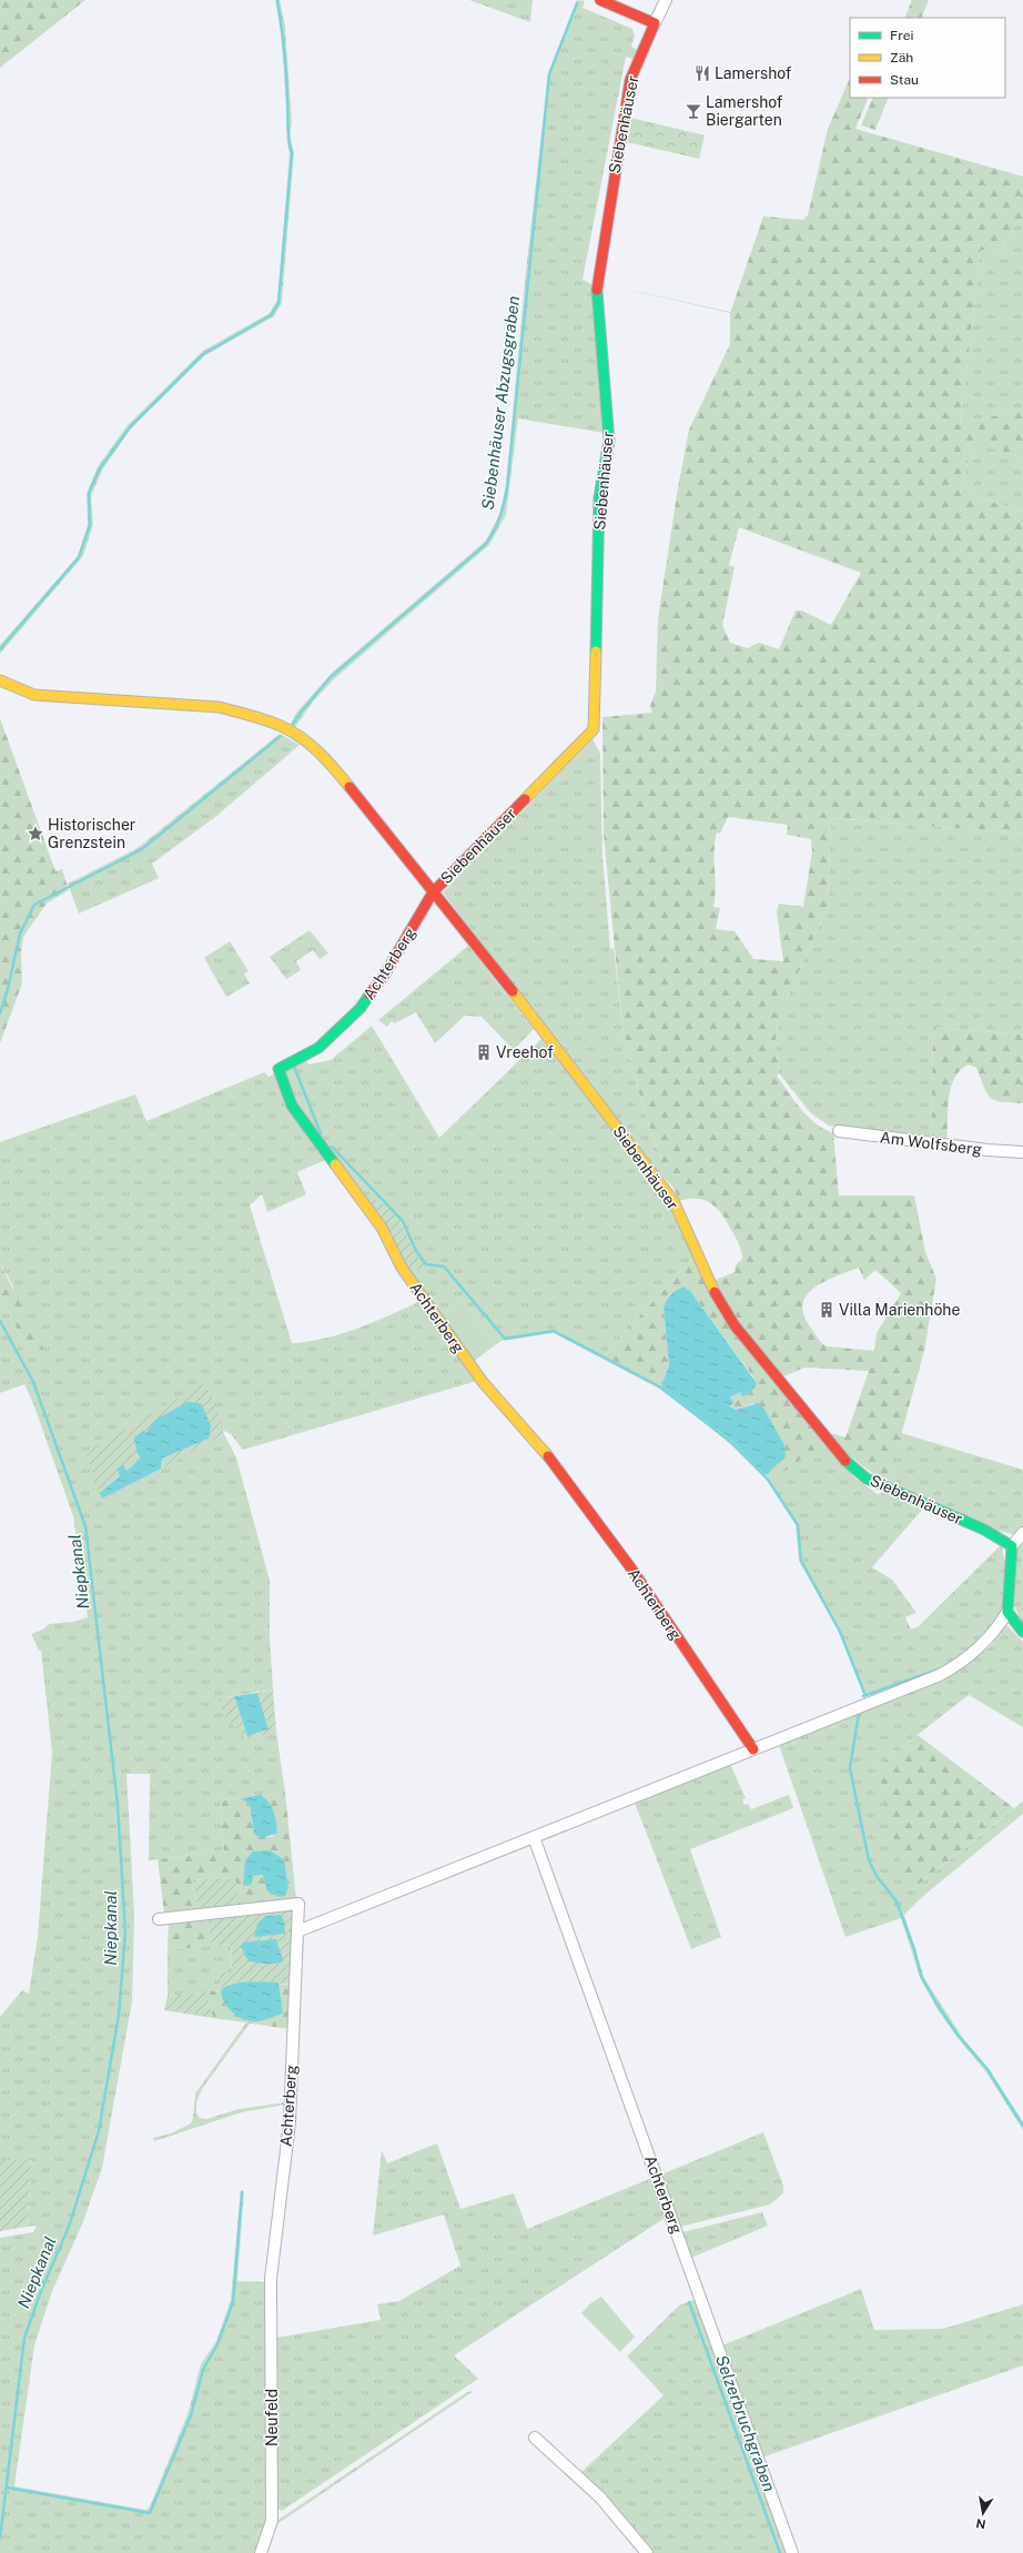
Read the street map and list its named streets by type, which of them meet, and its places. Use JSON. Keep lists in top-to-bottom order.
{
  "streets": {
    "street": [
      "Siebenhäuser",
      "Achterberg",
      "Am Wolfsberg",
      "Neufeld"
    ]
  },
  "crossings": [
    ["Siebenhäuser", "Achterberg"],
    ["Achterberg", "Neufeld"]
  ],
  "water": ["Siebenhäuser Abzugsgraben", "Niepkanal", "Selzerbruchgraben"],
  "places": {
    "restaurant": ["Lamershof"],
    "bar": ["Lamershof Biergarten"],
    "place": ["Historischer Grenzstein"],
    "building": ["Vreehof", "Villa Marienhöhe"]
  },
  "legend": ["Frei", "Zäh", "Stau"],
  "north": "bottom"
}
